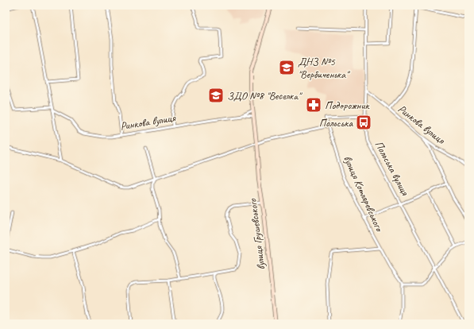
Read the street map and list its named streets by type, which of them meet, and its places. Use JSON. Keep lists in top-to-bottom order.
{
  "streets": {
    "main road": ["вулиця Грушевського"],
    "street": ["Ринкова вулиця", "Польська вулиця", "вулиця Котляревського"]
  },
  "crossings": [
    ["Ринкова вулиця", "Польська вулиця"],
    ["Ринкова вулиця", "вулиця Грушевського"]
  ],
  "places": {
    "school or university": ["ДНЗ №5 \"Вербиченька\"", "ЗДО №8 \"Веселка\""],
    "pharmacy": ["Подорожник"],
    "bus stop": ["Польська"]
  }
}
